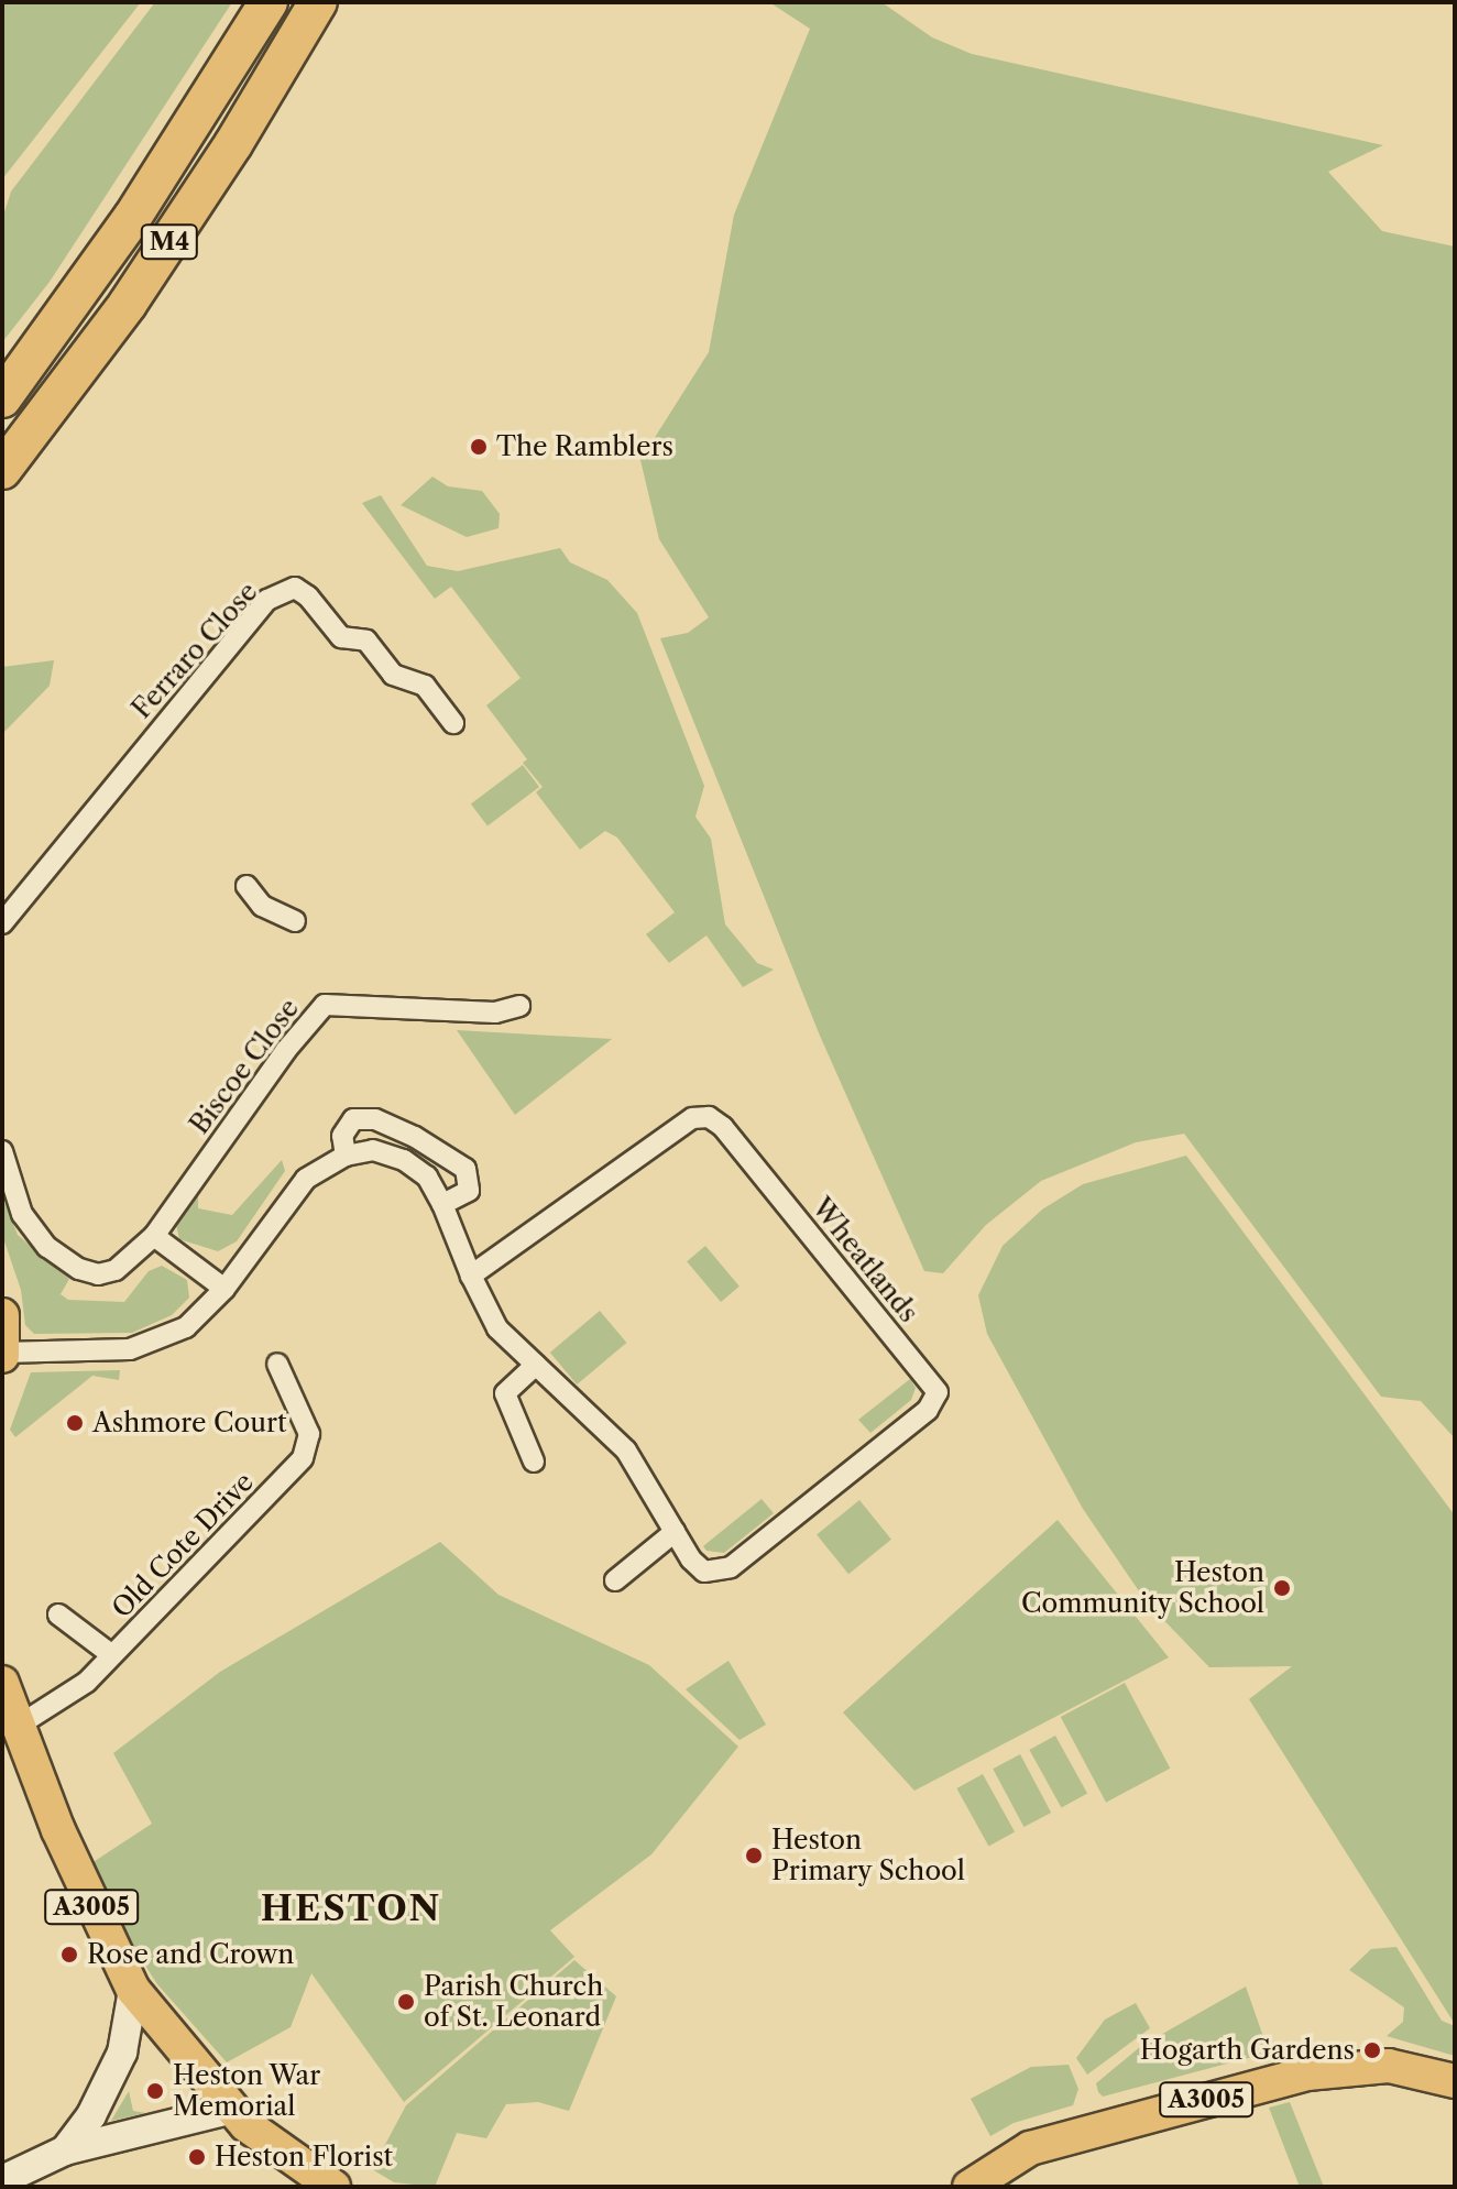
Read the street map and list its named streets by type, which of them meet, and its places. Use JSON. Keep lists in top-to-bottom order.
{
  "streets": {
    "highway": ["M4"],
    "main road": ["A3005"],
    "street": [
      "Ferraro Close",
      "Biscoe Close",
      "Wheatlands",
      "Old Cote Drive"
    ]
  },
  "crossings": [
    ["Old Cote Drive", "A3005"]
  ],
  "districts": ["HESTON"],
  "places": [
    "The Ramblers",
    "Ashmore Court",
    "Heston Community School",
    "Heston Primary School",
    "Rose and Crown",
    "Parish Church of St. Leonard",
    "Hogarth Gardens",
    "Heston War Memorial",
    "Heston Florist"
  ]
}
